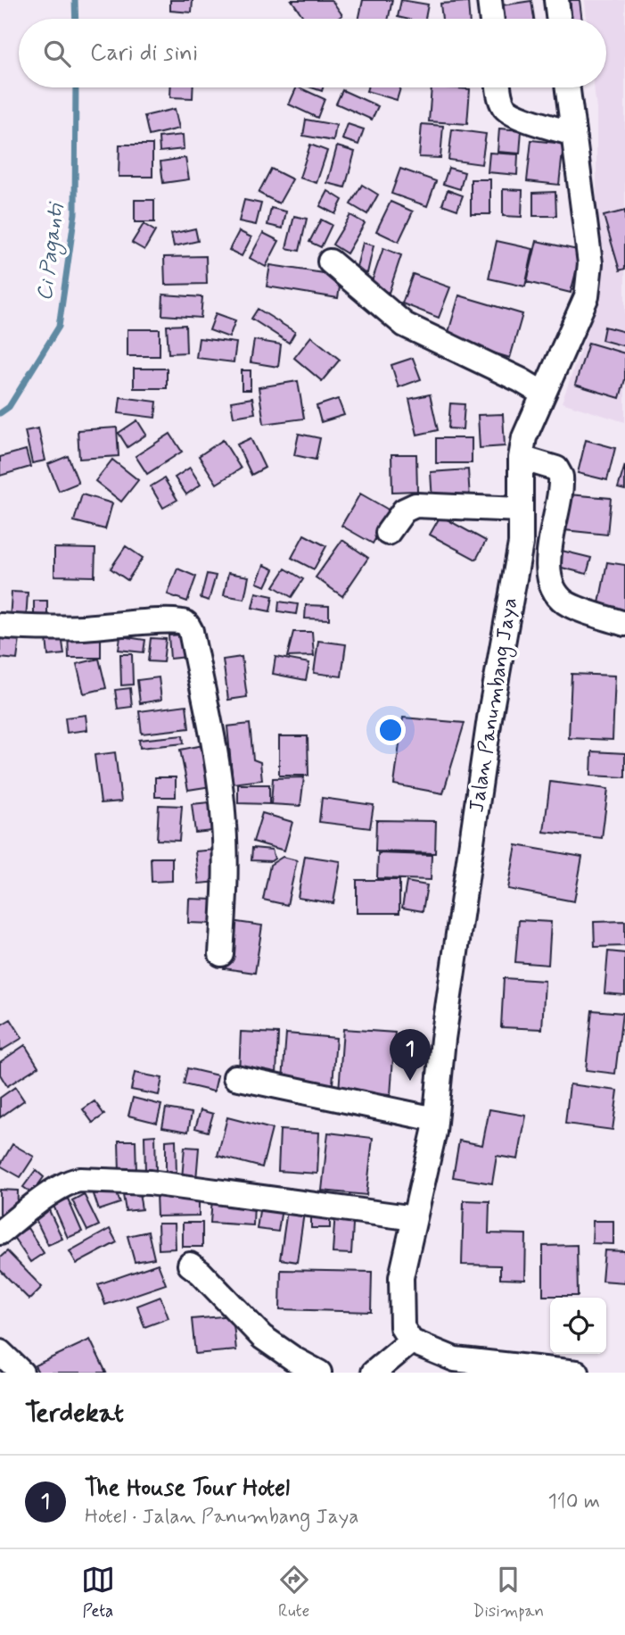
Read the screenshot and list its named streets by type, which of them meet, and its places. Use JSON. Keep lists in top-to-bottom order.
{
  "streets": {
    "street": ["Jalan Panumbang Jaya"]
  },
  "water": ["Ci Paganti"],
  "page": {
    "search": "Cari di sini",
    "pins": "1",
    "heading": "Terdekat",
    "list": [
      {
        "mark": "1",
        "name": "The House Tour Hotel",
        "note": "Hotel · Jalan Panumbang Jaya",
        "value": "110 m"
      }
    ],
    "nav": ["Peta", "Rute", "Disimpan"]
  }
}
